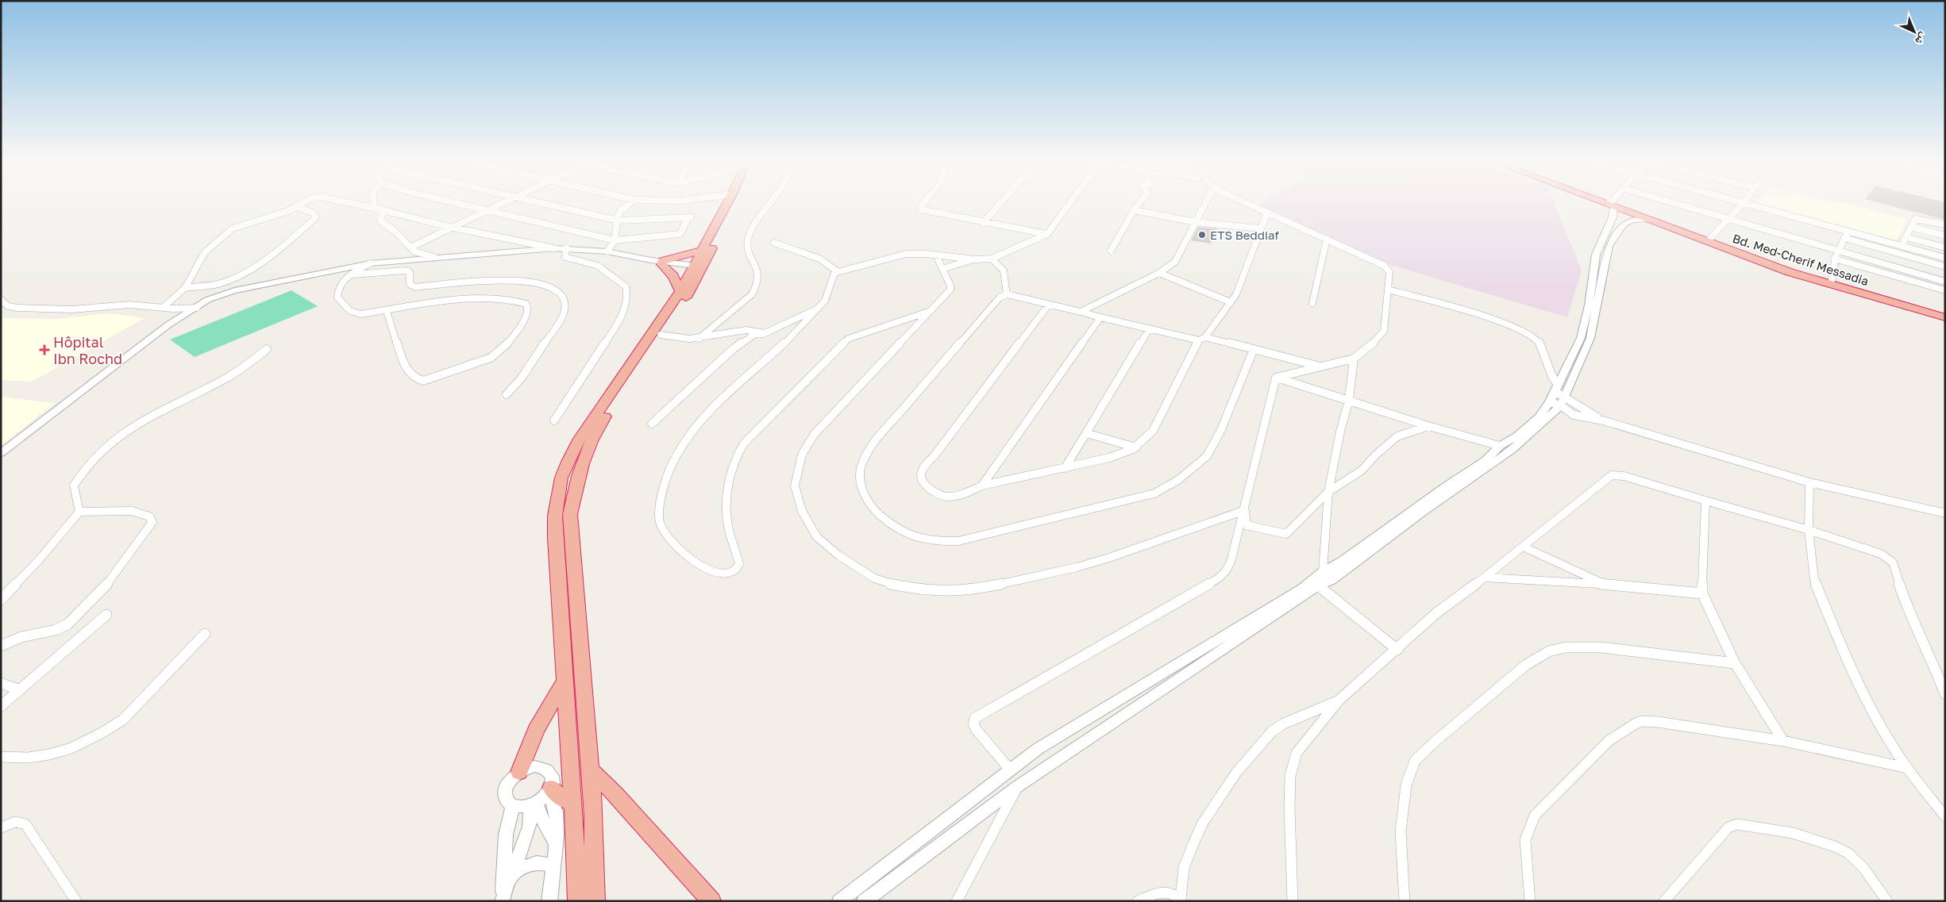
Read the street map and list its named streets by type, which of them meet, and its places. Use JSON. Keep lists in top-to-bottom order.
{
  "streets": {
    "highway": ["Bd. Med-Cherif Messadia"]
  },
  "places": {
    "other": ["ETS Beddiaf"],
    "health": ["Hôpital Ibn Rochd"]
  },
  "north": "bottom right"
}
